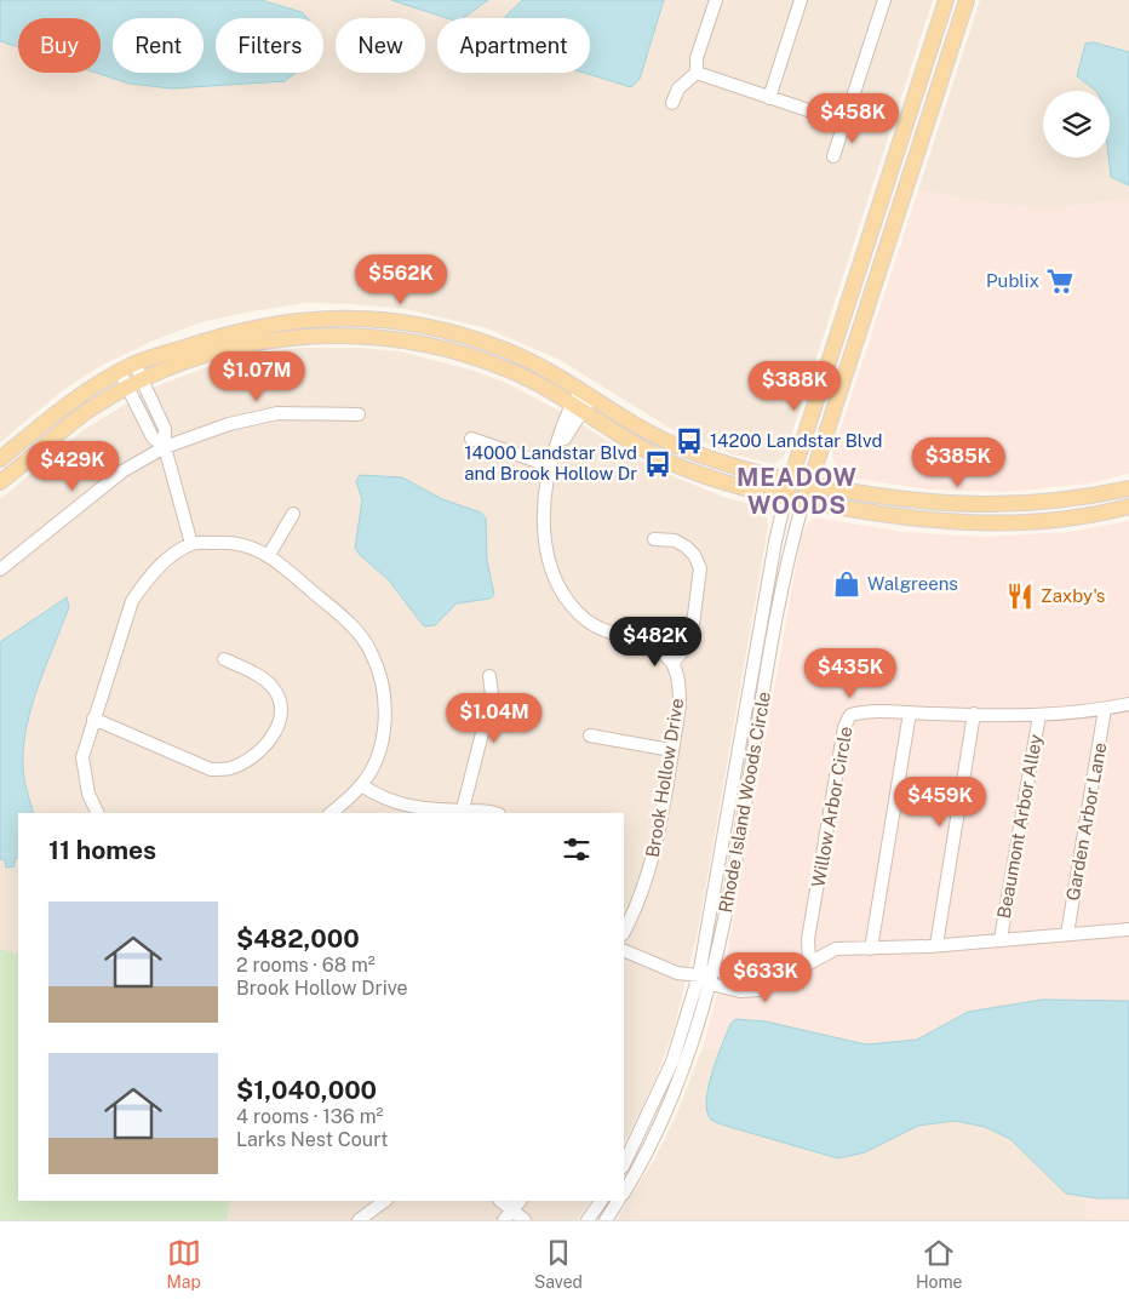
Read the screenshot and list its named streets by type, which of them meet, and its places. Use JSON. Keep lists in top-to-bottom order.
{
  "streets": {
    "street": [
      "Brook Hollow Drive",
      "Rhode Island Woods Circle",
      "Willow Arbor Circle",
      "Garden Arbor Lane",
      "Beaumont Arbor Alley"
    ]
  },
  "crossings": [
    ["Willow Arbor Circle", "Garden Arbor Lane"],
    ["Willow Arbor Circle", "Beaumont Arbor Alley"]
  ],
  "districts": ["MEADOW WOODS"],
  "places": {
    "supermarket": ["Publix"],
    "bus stop": ["14200 Landstar Blvd", "14000 Landstar Blvd and Brook Hollow Dr"],
    "shop": ["Walgreens"],
    "restaurant": ["Zaxby's"]
  },
  "page": {
    "chip": [
      "Buy",
      "Rent",
      "Filters",
      "New",
      "Apartment"
    ],
    "price": [
      "$458K",
      "$562K",
      "$1.07M",
      "$388K",
      "$385K",
      "$429K",
      "$482K",
      "$435K",
      "$1.04M",
      "$459K",
      "$633K"
    ],
    "heading": "11 homes",
    "list": [
      {
        "name": "$482,000",
        "note": "2 rooms · 68 m² · Brook Hollow Drive"
      },
      {
        "name": "$1,040,000",
        "note": "4 rooms · 136 m² · Larks Nest Court"
      }
    ],
    "tabs": ["Map", "Saved", "Home"]
  }
}
